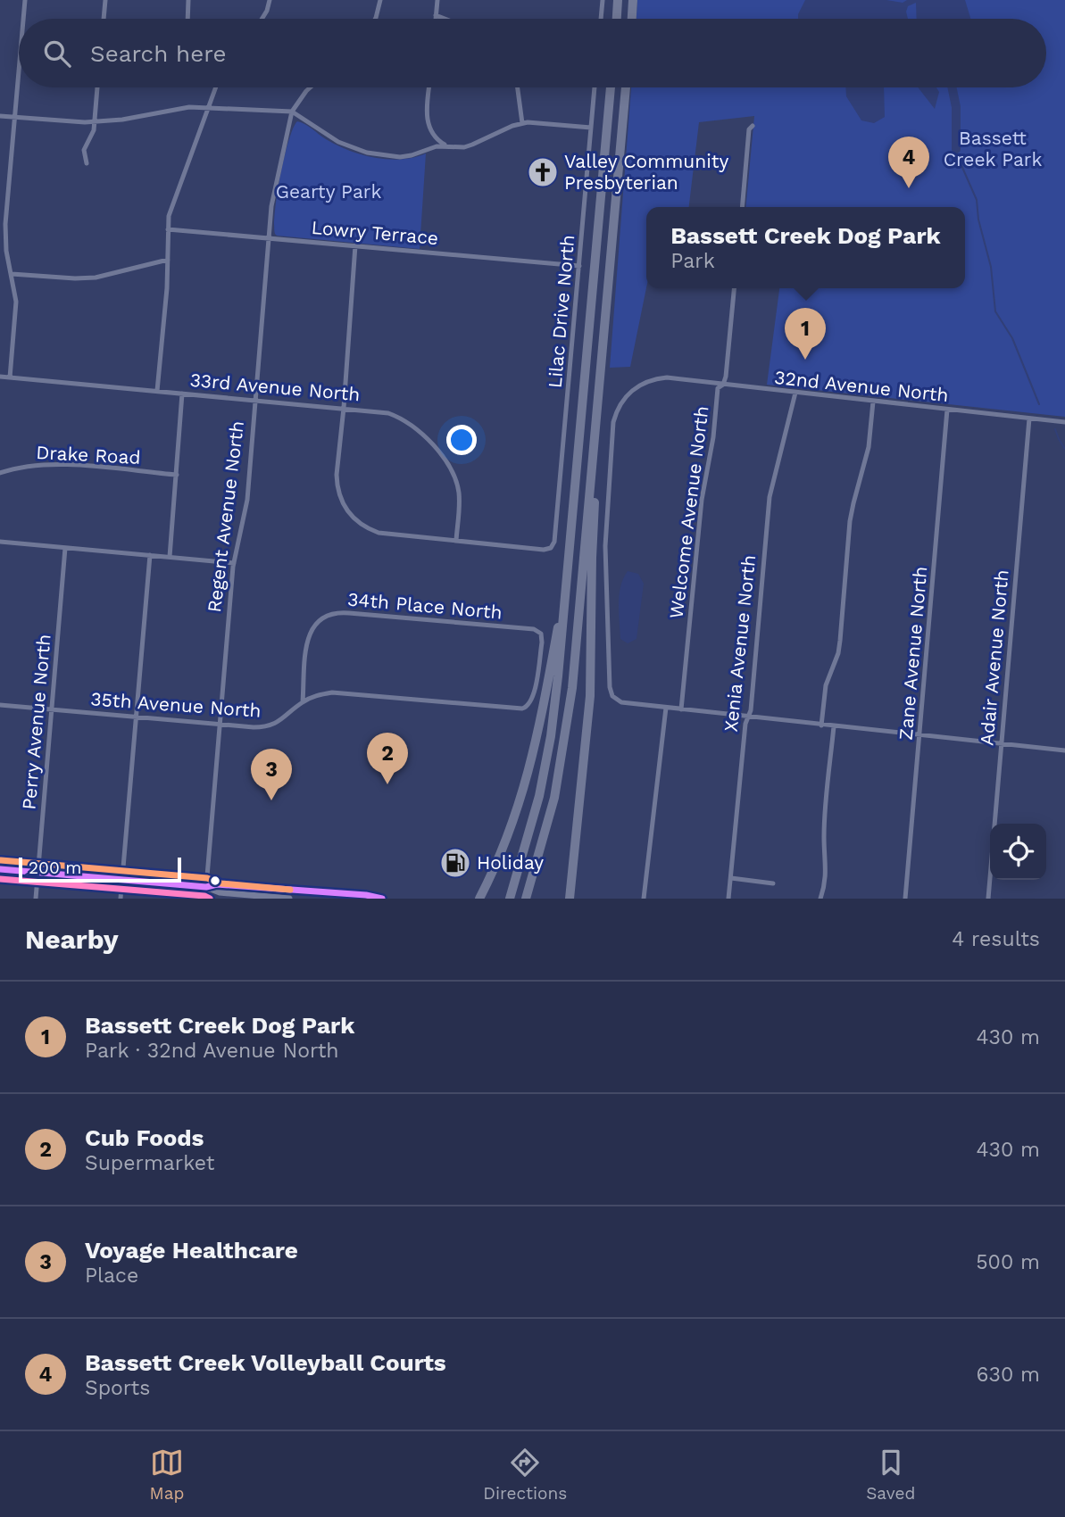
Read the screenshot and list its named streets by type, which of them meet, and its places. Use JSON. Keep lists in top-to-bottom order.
{
  "streets": {
    "street": [
      "Lowry Terrace",
      "Lilac Drive North",
      "32nd Avenue North",
      "33rd Avenue North",
      "Drake Road",
      "Welcome Avenue North",
      "Regent Avenue North",
      "34th Place North",
      "Xenia Avenue North",
      "Zane Avenue North",
      "Adair Avenue North",
      "35th Avenue North",
      "Perry Avenue North"
    ]
  },
  "crossings": [
    ["Lowry Terrace", "Lilac Drive North"],
    ["Lowry Terrace", "Regent Avenue North"],
    ["Lilac Drive North", "33rd Avenue North"],
    ["32nd Avenue North", "Welcome Avenue North"],
    ["32nd Avenue North", "Xenia Avenue North"],
    ["32nd Avenue North", "Zane Avenue North"],
    ["32nd Avenue North", "Adair Avenue North"],
    ["33rd Avenue North", "Regent Avenue North"],
    ["Regent Avenue North", "35th Avenue North"],
    ["34th Place North", "35th Avenue North"],
    ["35th Avenue North", "Perry Avenue North"]
  ],
  "parks": ["Bassett Creek Park", "Gearty Park"],
  "places": {
    "church": ["Valley Community Presbyterian"],
    "fuel station": ["Holiday"]
  },
  "scale_bar": "200 m",
  "page": {
    "search": "Search here",
    "pins": [
      "4",
      "1",
      "2",
      "3"
    ],
    "popup": ["Bassett Creek Dog Park", "Park"],
    "scale": "200 m",
    "heading": ["Nearby", "4 results"],
    "list": [
      {
        "mark": "1",
        "name": "Bassett Creek Dog Park",
        "note": "Park · 32nd Avenue North",
        "value": "430 m"
      },
      {
        "mark": "2",
        "name": "Cub Foods",
        "note": "Supermarket",
        "value": "430 m"
      },
      {
        "mark": "3",
        "name": "Voyage Healthcare",
        "note": "Place",
        "value": "500 m"
      },
      {
        "mark": "4",
        "name": "Bassett Creek Volleyball Courts",
        "note": "Sports",
        "value": "630 m"
      }
    ],
    "nav": ["Map", "Directions", "Saved"]
  }
}
